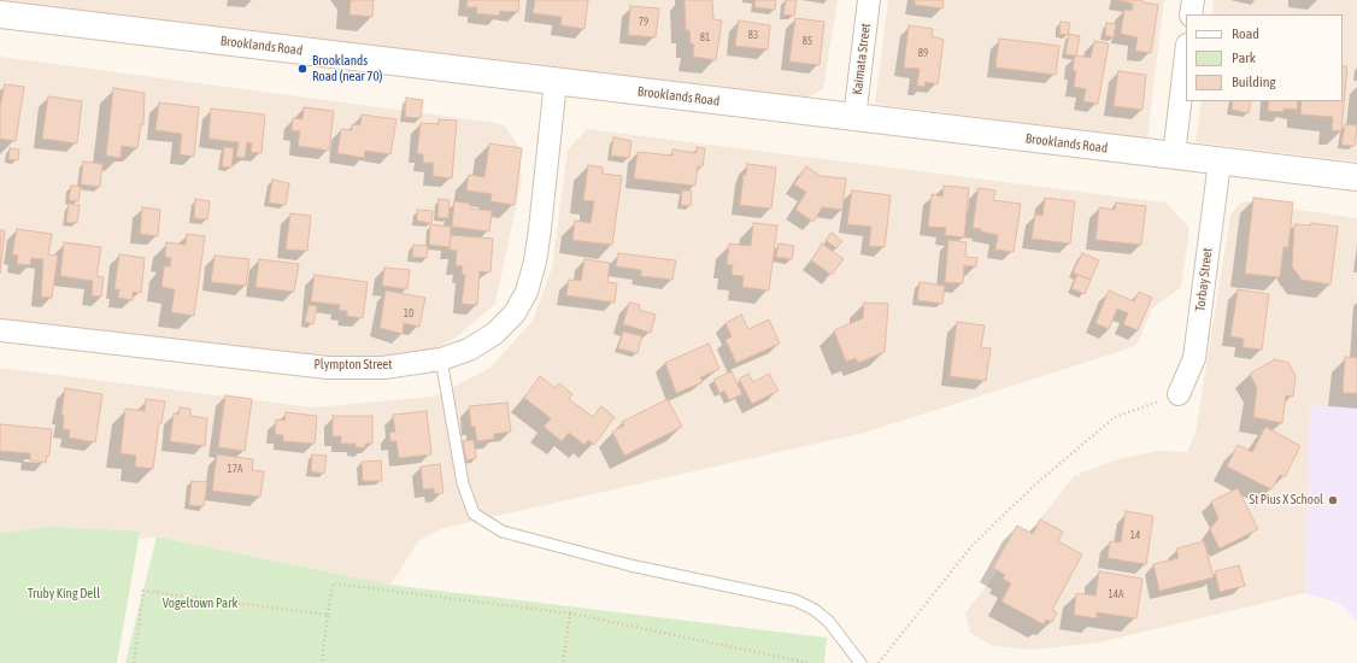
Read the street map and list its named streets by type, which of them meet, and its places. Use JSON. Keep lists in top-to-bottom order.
{
  "streets": {
    "street": [
      "Brooklands Road",
      "Kaimata Street",
      "Torbay Street",
      "Plympton Street"
    ]
  },
  "crossings": [
    ["Brooklands Road", "Kaimata Street"],
    ["Brooklands Road", "Torbay Street"],
    ["Brooklands Road", "Plympton Street"]
  ],
  "parks": ["Truby King Dell", "Vogeltown Park"],
  "places": ["Brooklands Road (near 70)", "St Pius X School"],
  "house_numbers": [
    "79",
    "83",
    "81",
    "85",
    "89",
    "10",
    "17A",
    "14",
    "14A"
  ],
  "legend": ["Road", "Park", "Building"]
}
